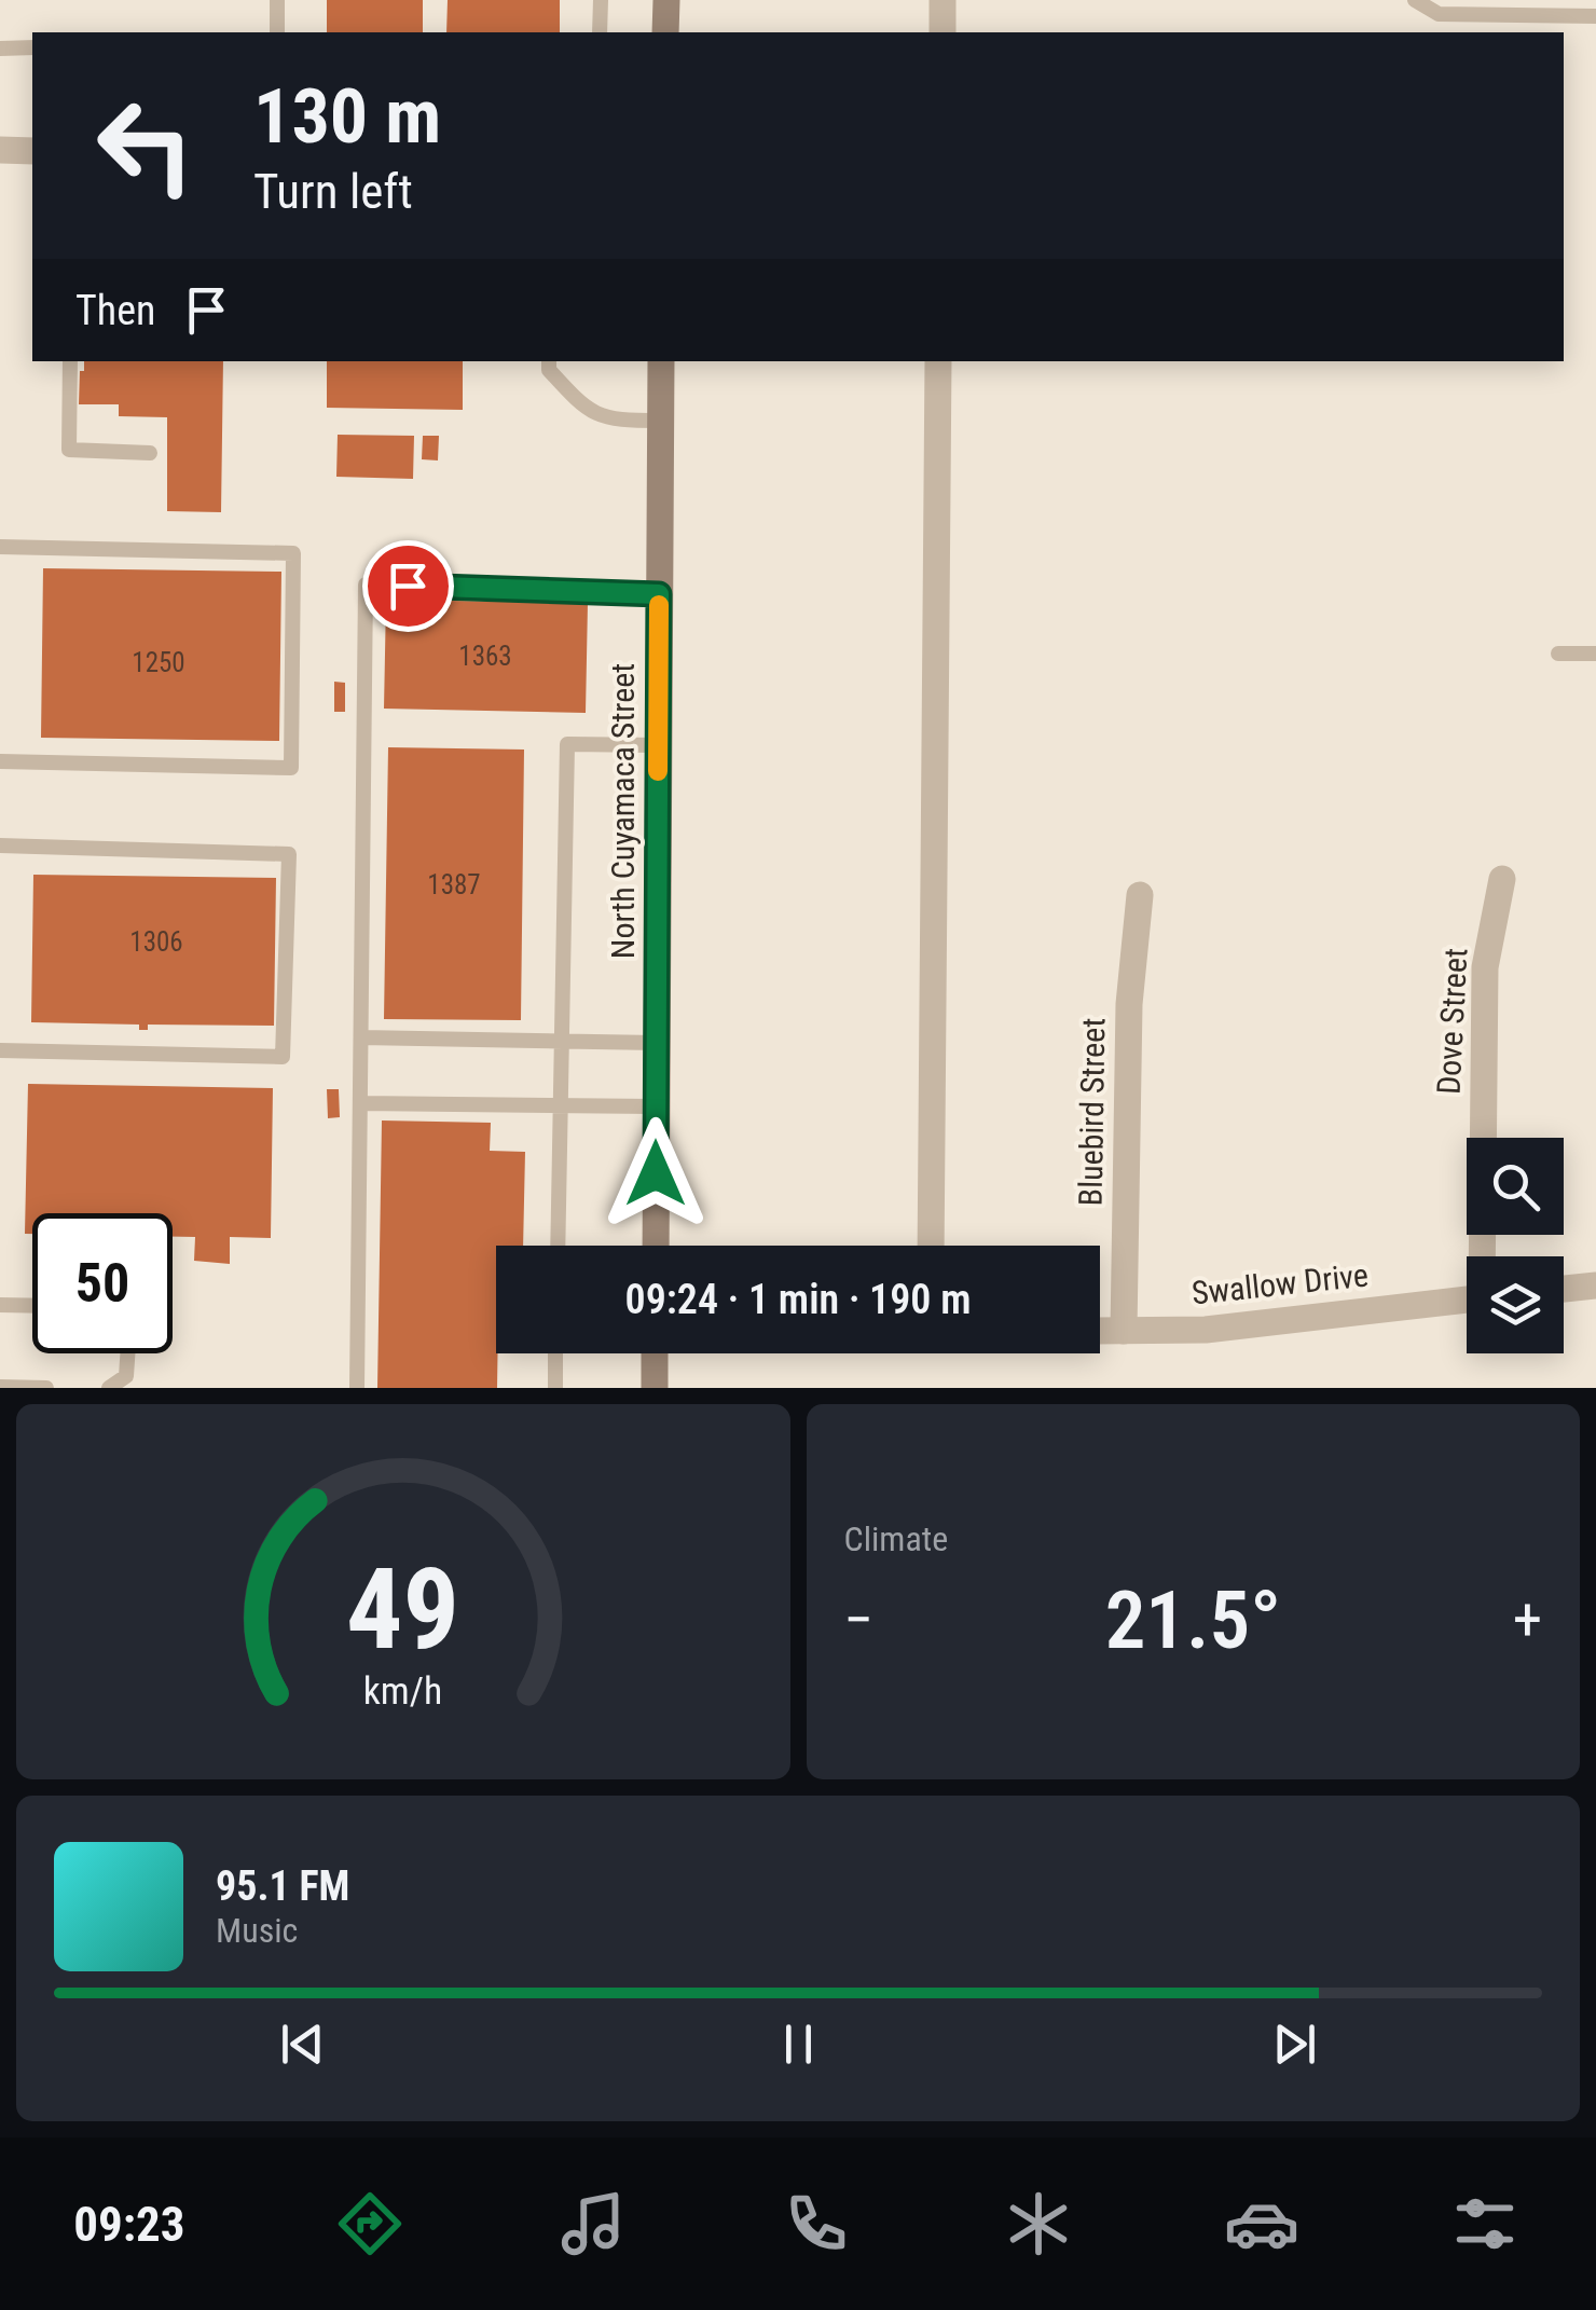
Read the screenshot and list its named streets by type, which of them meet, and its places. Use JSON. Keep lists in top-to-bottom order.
{
  "streets": {
    "main road": ["North Cuyamaca Street"],
    "street": ["Dove Street", "Bluebird Street", "Swallow Drive"]
  },
  "crossings": [
    ["Bluebird Street", "Swallow Drive"]
  ],
  "house_numbers": [
    "1363",
    "1250",
    "1387",
    "1306"
  ],
  "page": {
    "turn": ["130 m", "Turn left"],
    "then": "Then",
    "limit": "50",
    "trip": "09:24 · 1 min · 190 m",
    "tile": "Climate",
    "heat": ["−", "21.5°", "+"],
    "song": ["95.1 FM", "Music"],
    "tabs": "09:23",
    "gauge": ["49", "km/h"]
  }
}
